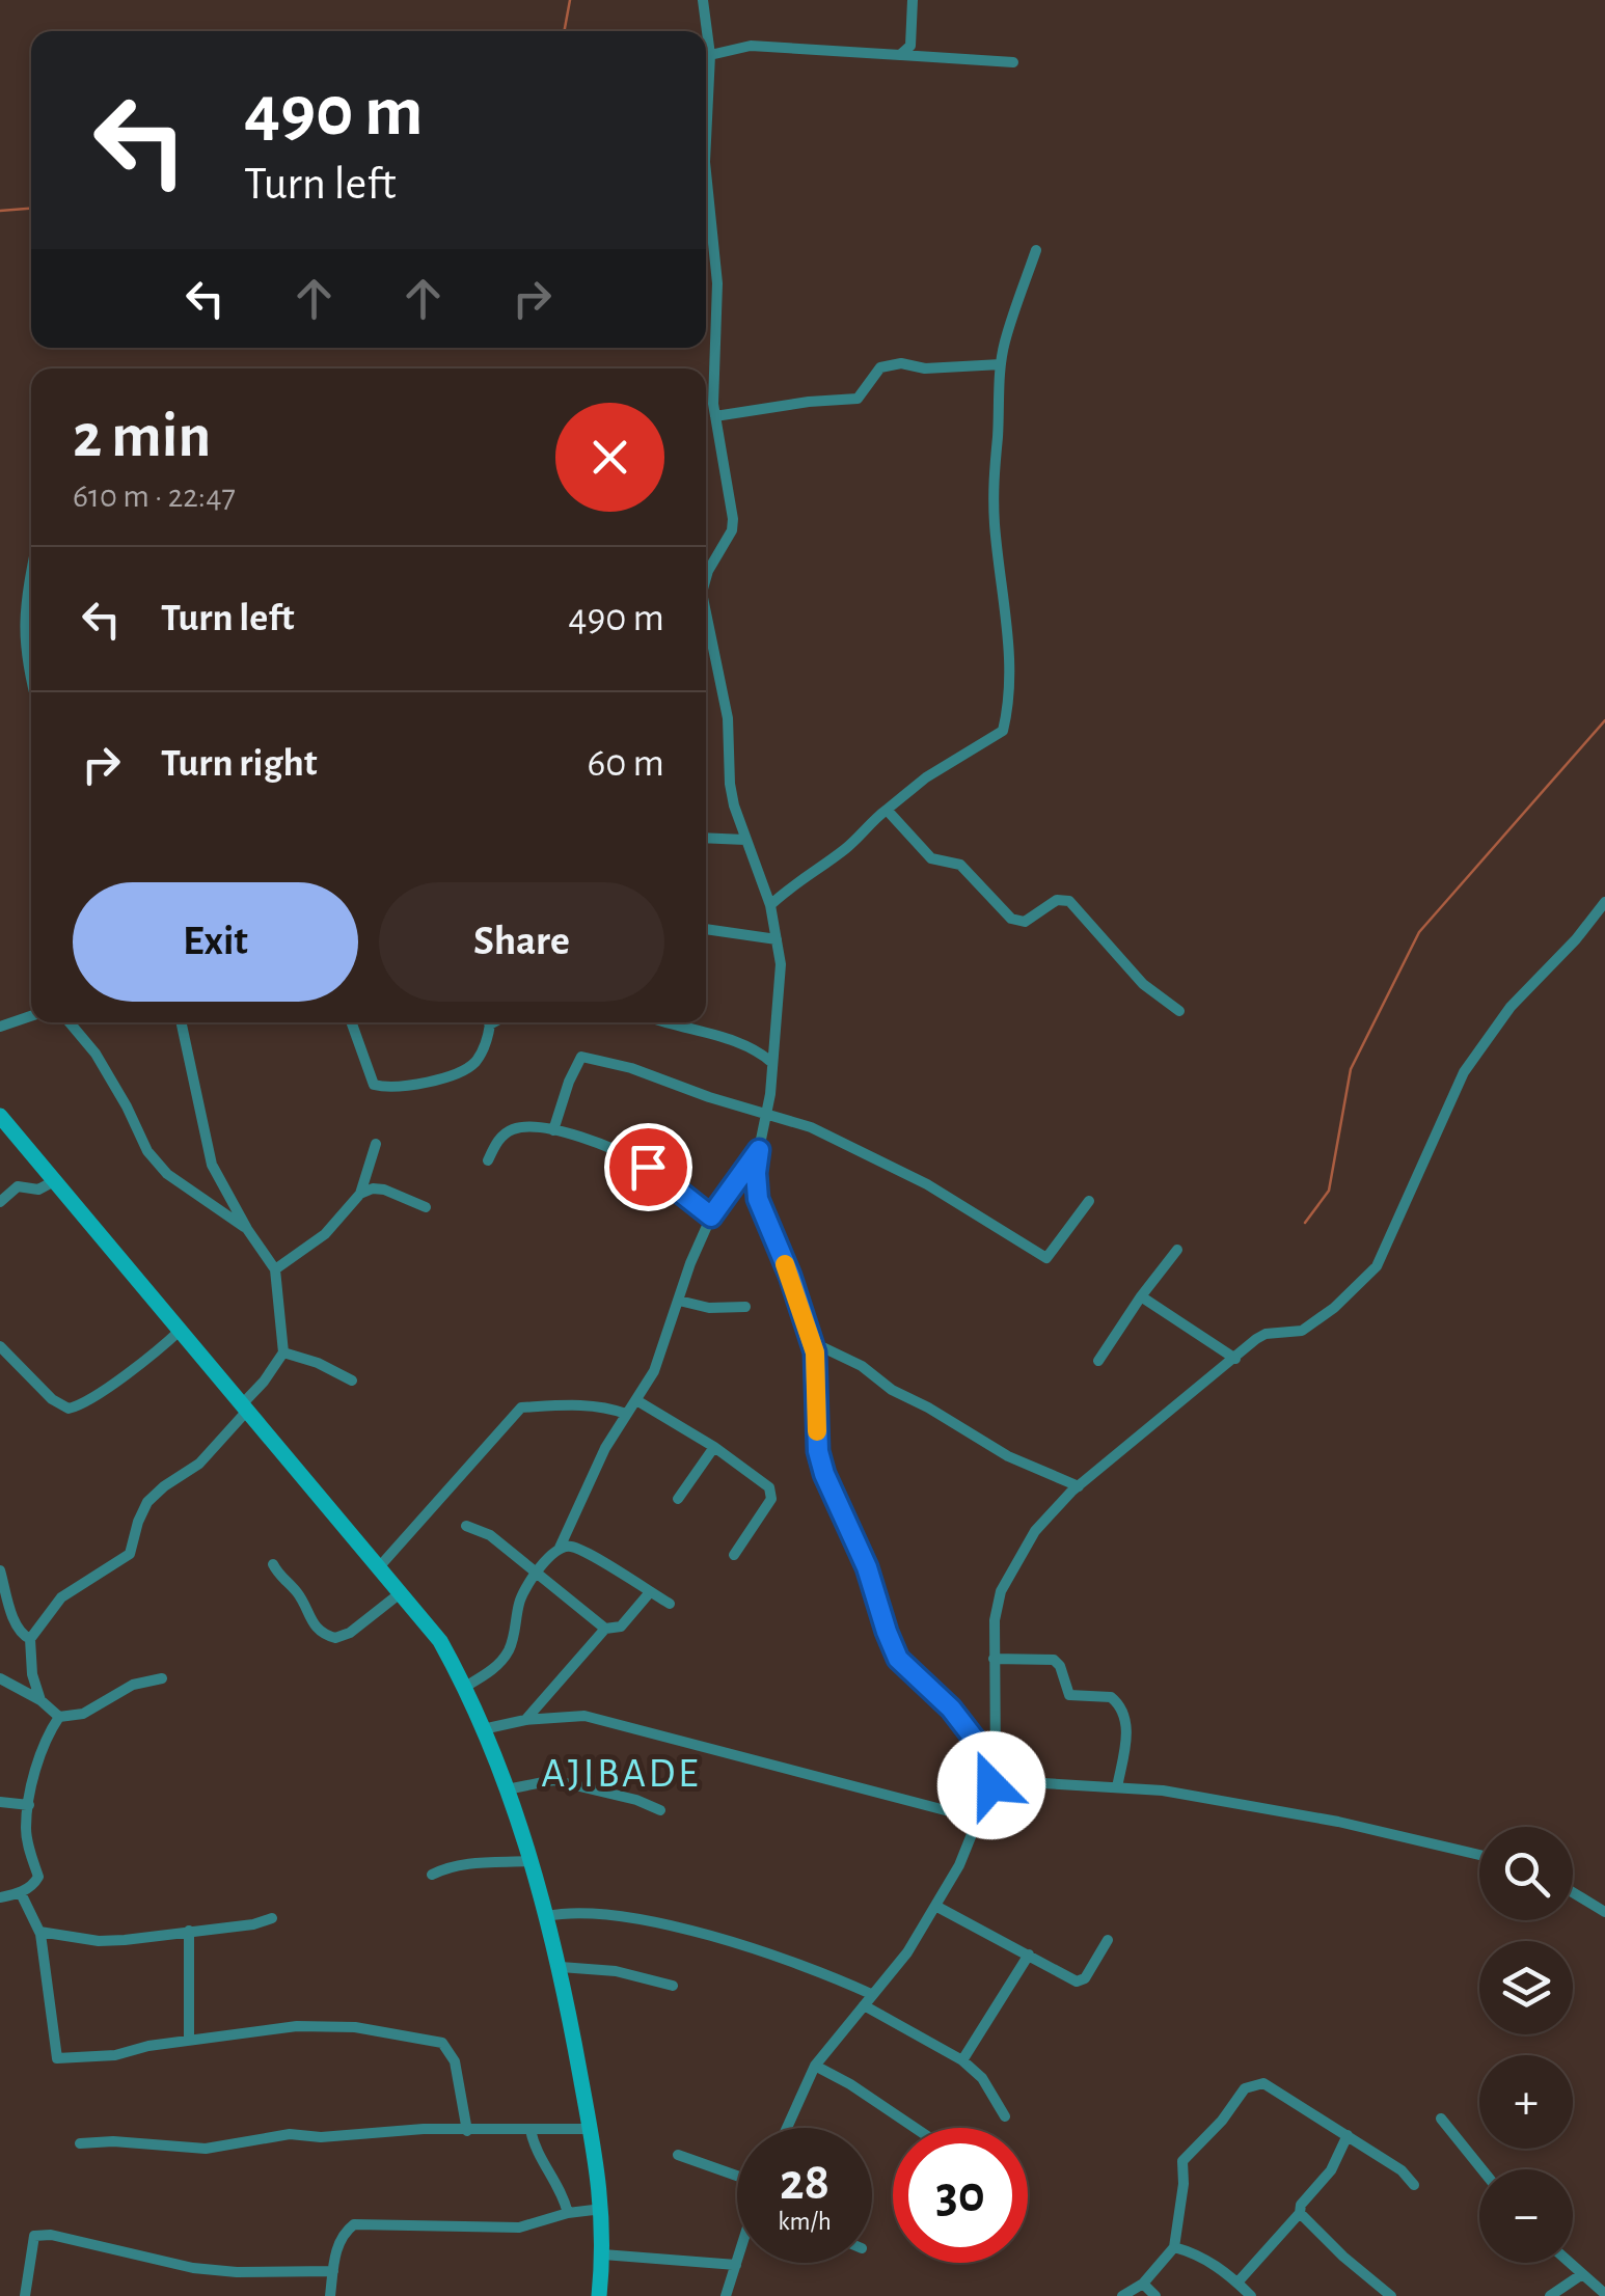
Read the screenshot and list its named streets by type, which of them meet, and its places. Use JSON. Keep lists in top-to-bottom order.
{
  "districts": ["AJIBADE"],
  "page": {
    "turn": ["490 m", "Turn left"],
    "heading": ["2 min", "610 m · 22:47"],
    "list": [
      {
        "name": "Turn left",
        "value": "490 m"
      },
      {
        "name": "Turn right",
        "value": "60 m"
      }
    ],
    "buttons": ["Exit", "Share"],
    "map_buttons": ["+", "−"],
    "speed": "28 km/h",
    "limit": "30"
  }
}
